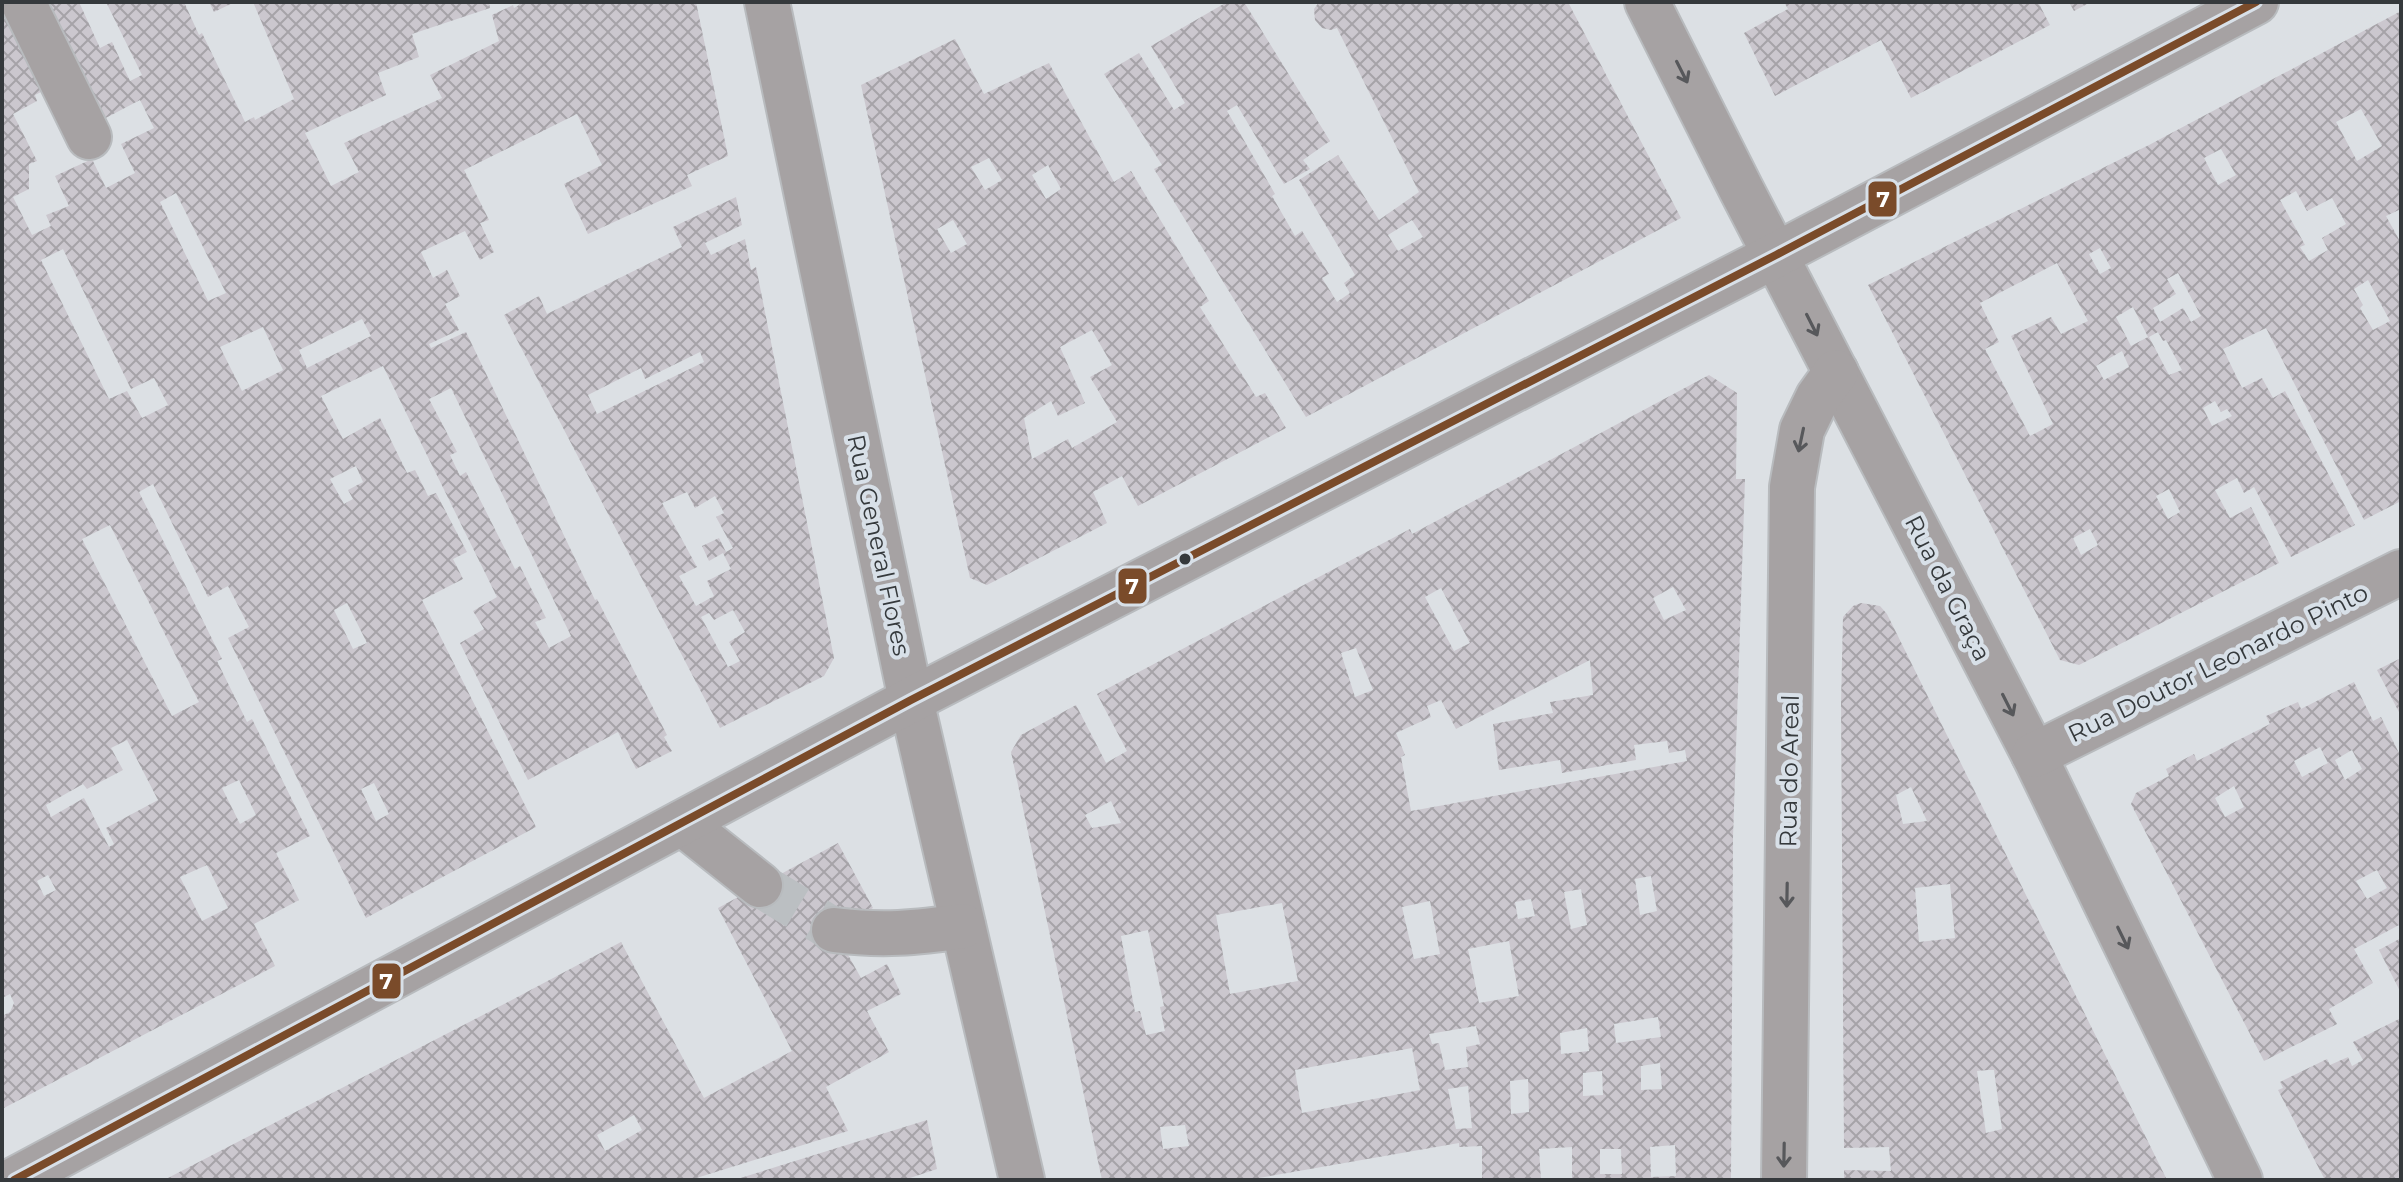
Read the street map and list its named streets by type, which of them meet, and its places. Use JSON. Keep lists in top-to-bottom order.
{
  "streets": {
    "street": [
      "Rua General Flores",
      "Rua da Graça",
      "Rua Doutor Leonardo Pinto",
      "Rua do Areal"
    ]
  },
  "crossings": [
    ["Rua da Graça", "Rua Doutor Leonardo Pinto"],
    ["Rua da Graça", "Rua do Areal"]
  ],
  "one_way": ["Rua da Graça", "Rua do Areal"],
  "lines": ["transit line 7"]
}
